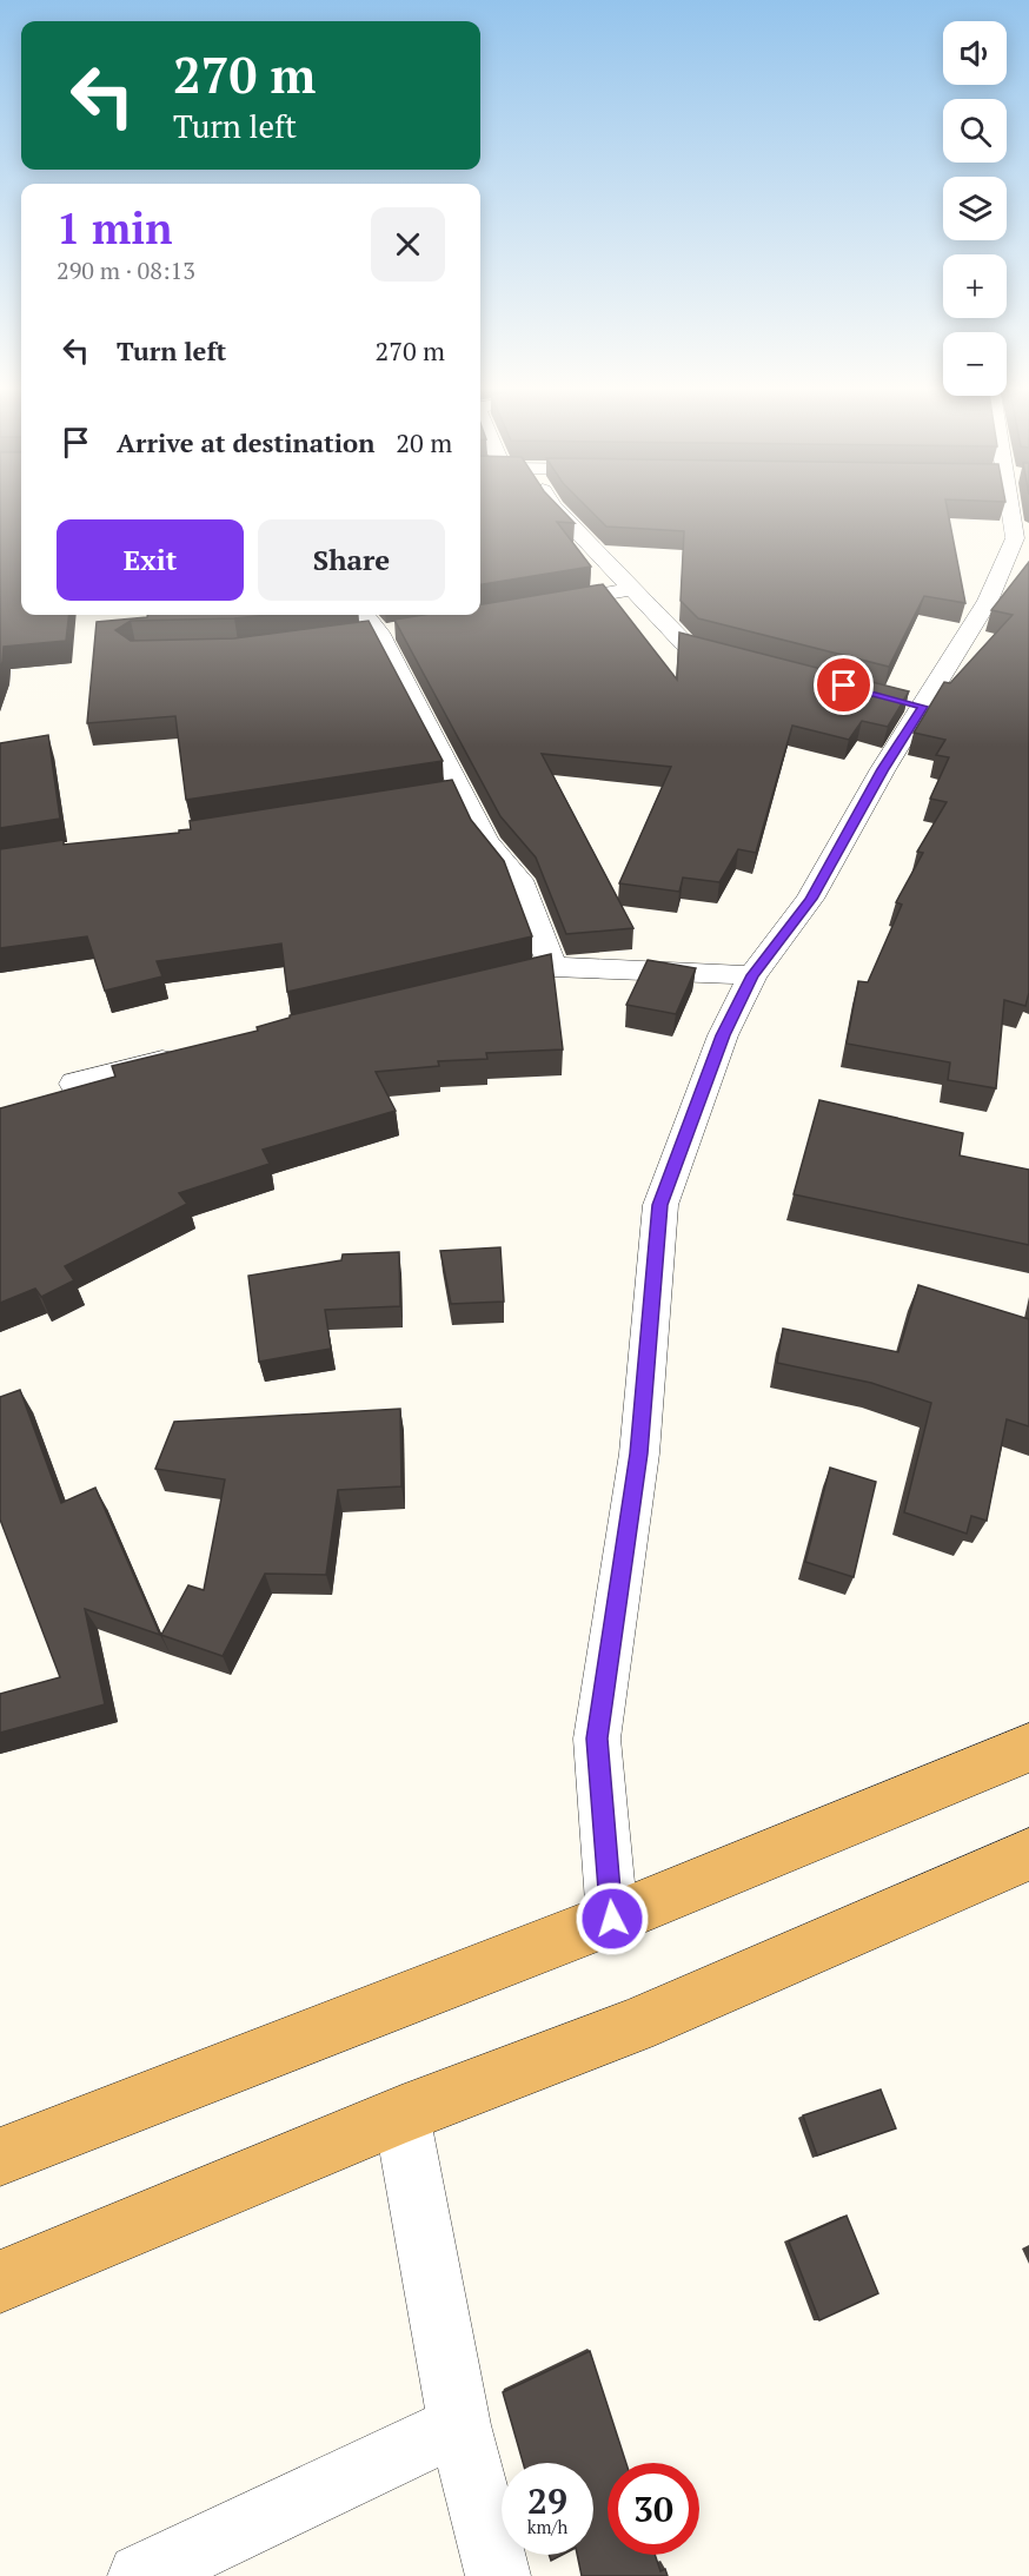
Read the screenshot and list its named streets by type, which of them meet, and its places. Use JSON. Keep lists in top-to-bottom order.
{
  "page": {
    "map_buttons": ["+", "−"],
    "turn": ["270 m", "Turn left"],
    "heading": ["1 min", "290 m · 08:13"],
    "list": [
      {
        "name": "Turn left",
        "value": "270 m"
      },
      {
        "name": "Arrive at destination",
        "value": "20 m"
      }
    ],
    "buttons": ["Exit", "Share"],
    "speed": "29 km/h",
    "limit": "30"
  }
}
